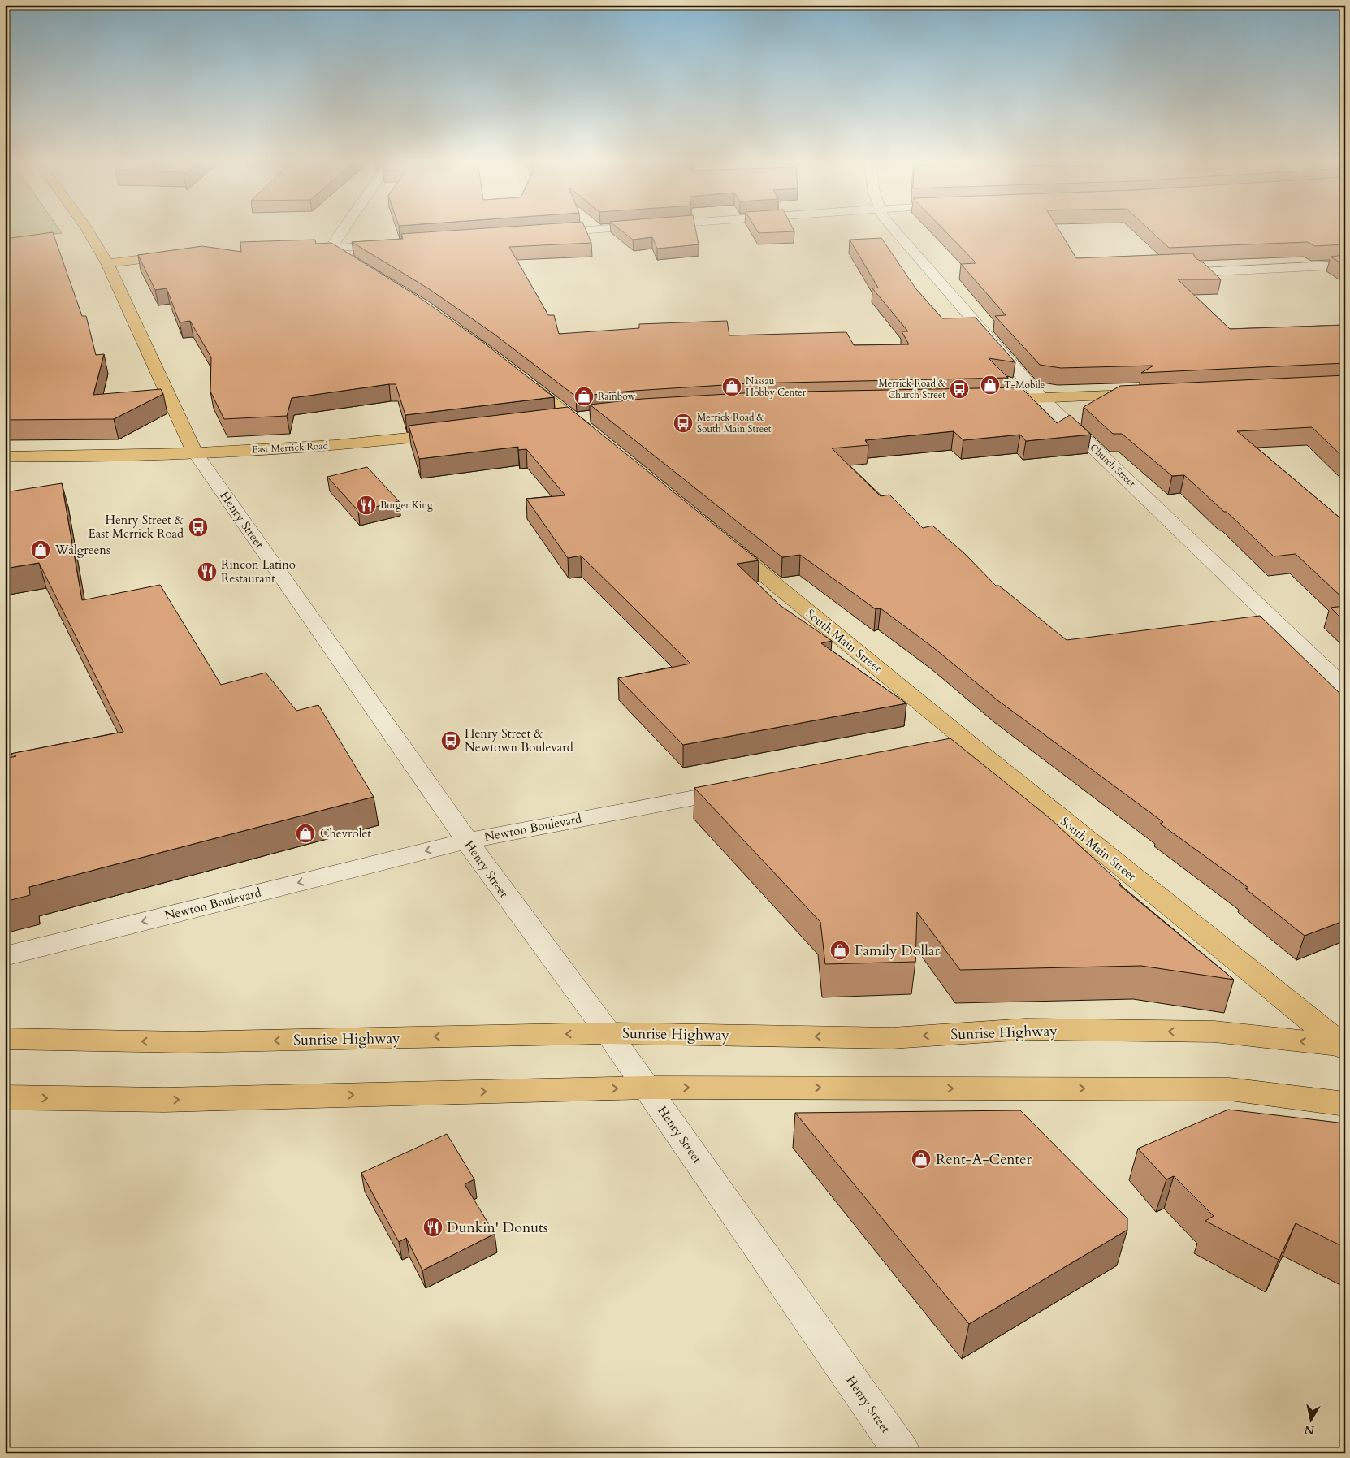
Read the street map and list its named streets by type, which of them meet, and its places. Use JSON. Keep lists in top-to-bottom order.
{
  "streets": {
    "main road": [
      "East Merrick Road",
      "Henry Street",
      "South Main Street",
      "Sunrise Highway"
    ],
    "street": ["Church Street", "Newton Boulevard"]
  },
  "crossings": [
    ["East Merrick Road", "Henry Street"],
    ["Henry Street", "Newton Boulevard"],
    ["Henry Street", "Sunrise Highway"],
    ["South Main Street", "Sunrise Highway"]
  ],
  "one_way": ["Newton Boulevard"],
  "places": {
    "shop": [
      "T-Mobile",
      "Nassau Hobby Center",
      "Rainbow",
      "Walgreens",
      "Chevrolet",
      "Family Dollar",
      "Rent-A-Center"
    ],
    "bus stop": [
      "Merrick Road & Church Street",
      "Merrick Road & South Main Street",
      "Henry Street & East Merrick Road",
      "Henry Street & Newtown Boulevard"
    ],
    "restaurant": ["Burger King", "Rincon Latino Restaurant", "Dunkin' Donuts"]
  },
  "north": "bottom"
}
